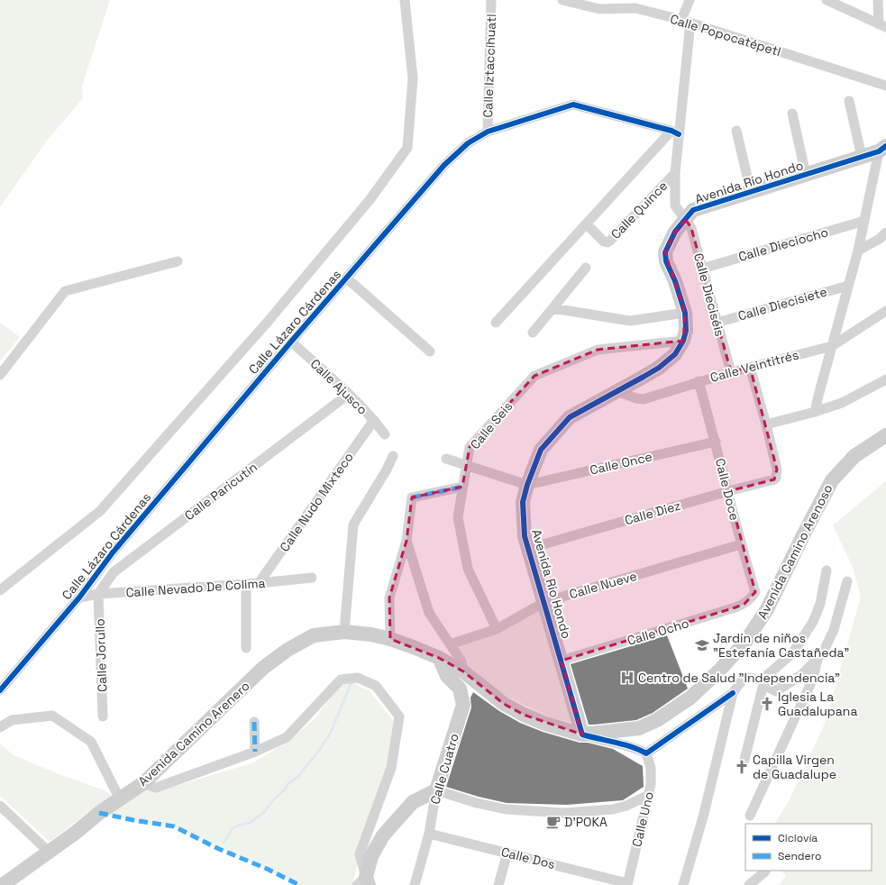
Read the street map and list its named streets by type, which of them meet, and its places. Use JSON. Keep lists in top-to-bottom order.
{
  "streets": {
    "main road": [
      "Avenida Río Hondo",
      "Avenida Camino Arenoso",
      "Avenida Camino Arenero",
      "Calle Cuatro"
    ],
    "street": [
      "Calle Popocatépetl",
      "Calle Iztaccíhuatl",
      "Calle Quince",
      "Calle Dieciocho",
      "Calle Dieciséis",
      "Calle Diecisiete",
      "Calle Lázaro Cárdenas",
      "Calle Veintitrés",
      "Calle Ajusco",
      "Calle Seis",
      "Calle Once",
      "Calle Doce",
      "Calle Paricutín",
      "Calle Nudo Mixteco",
      "Calle Diez",
      "Calle Nueve",
      "Calle Nevado De Colima",
      "Calle Ocho",
      "Calle Jorullo",
      "Calle Uno",
      "Calle Dos"
    ]
  },
  "crossings": [
    ["Calle Popocatépetl", "Calle Dieciséis"],
    ["Calle Iztaccíhuatl", "Calle Lázaro Cárdenas"],
    ["Avenida Río Hondo", "Calle Dieciséis"],
    ["Avenida Río Hondo", "Calle Veintitrés"],
    ["Avenida Río Hondo", "Calle Seis"],
    ["Avenida Río Hondo", "Calle Once"],
    ["Avenida Río Hondo", "Calle Diez"],
    ["Avenida Río Hondo", "Avenida Camino Arenoso"],
    ["Avenida Río Hondo", "Calle Nueve"],
    ["Avenida Río Hondo", "Calle Ocho"],
    ["Calle Quince", "Calle Dieciséis"],
    ["Calle Dieciocho", "Calle Dieciséis"],
    ["Calle Dieciséis", "Calle Diecisiete"],
    ["Calle Dieciséis", "Calle Lázaro Cárdenas"],
    ["Calle Dieciséis", "Calle Veintitrés"],
    ["Calle Lázaro Cárdenas", "Calle Ajusco"],
    ["Calle Lázaro Cárdenas", "Calle Nevado De Colima"],
    ["Calle Veintitrés", "Calle Doce"],
    ["Calle Ajusco", "Calle Paricutín"],
    ["Calle Ajusco", "Calle Nudo Mixteco"],
    ["Calle Seis", "Calle Nueve"],
    ["Calle Once", "Calle Doce"],
    ["Calle Doce", "Calle Diez"],
    ["Calle Doce", "Calle Nueve"],
    ["Calle Doce", "Calle Ocho"],
    ["Calle Paricutín", "Calle Nevado De Colima"],
    ["Calle Paricutín", "Calle Jorullo"],
    ["Calle Nudo Mixteco", "Calle Nevado De Colima"],
    ["Avenida Camino Arenoso", "Avenida Camino Arenero"],
    ["Avenida Camino Arenoso", "Calle Cuatro"],
    ["Calle Nevado De Colima", "Calle Jorullo"],
    ["Calle Cuatro", "Calle Dos"],
    ["Calle Uno", "Calle Dos"]
  ],
  "places": {
    "school or university": ["Jardín de niños \"Estefanía Castañeda\""],
    "hospital": ["Centro de Salud \"Independencia\""],
    "church": ["Iglesia La Guadalupana", "Capilla Virgen de Guadalupe"],
    "cafe": ["D'POKA"]
  },
  "legend": ["Ciclovía", "Sendero"]
}
